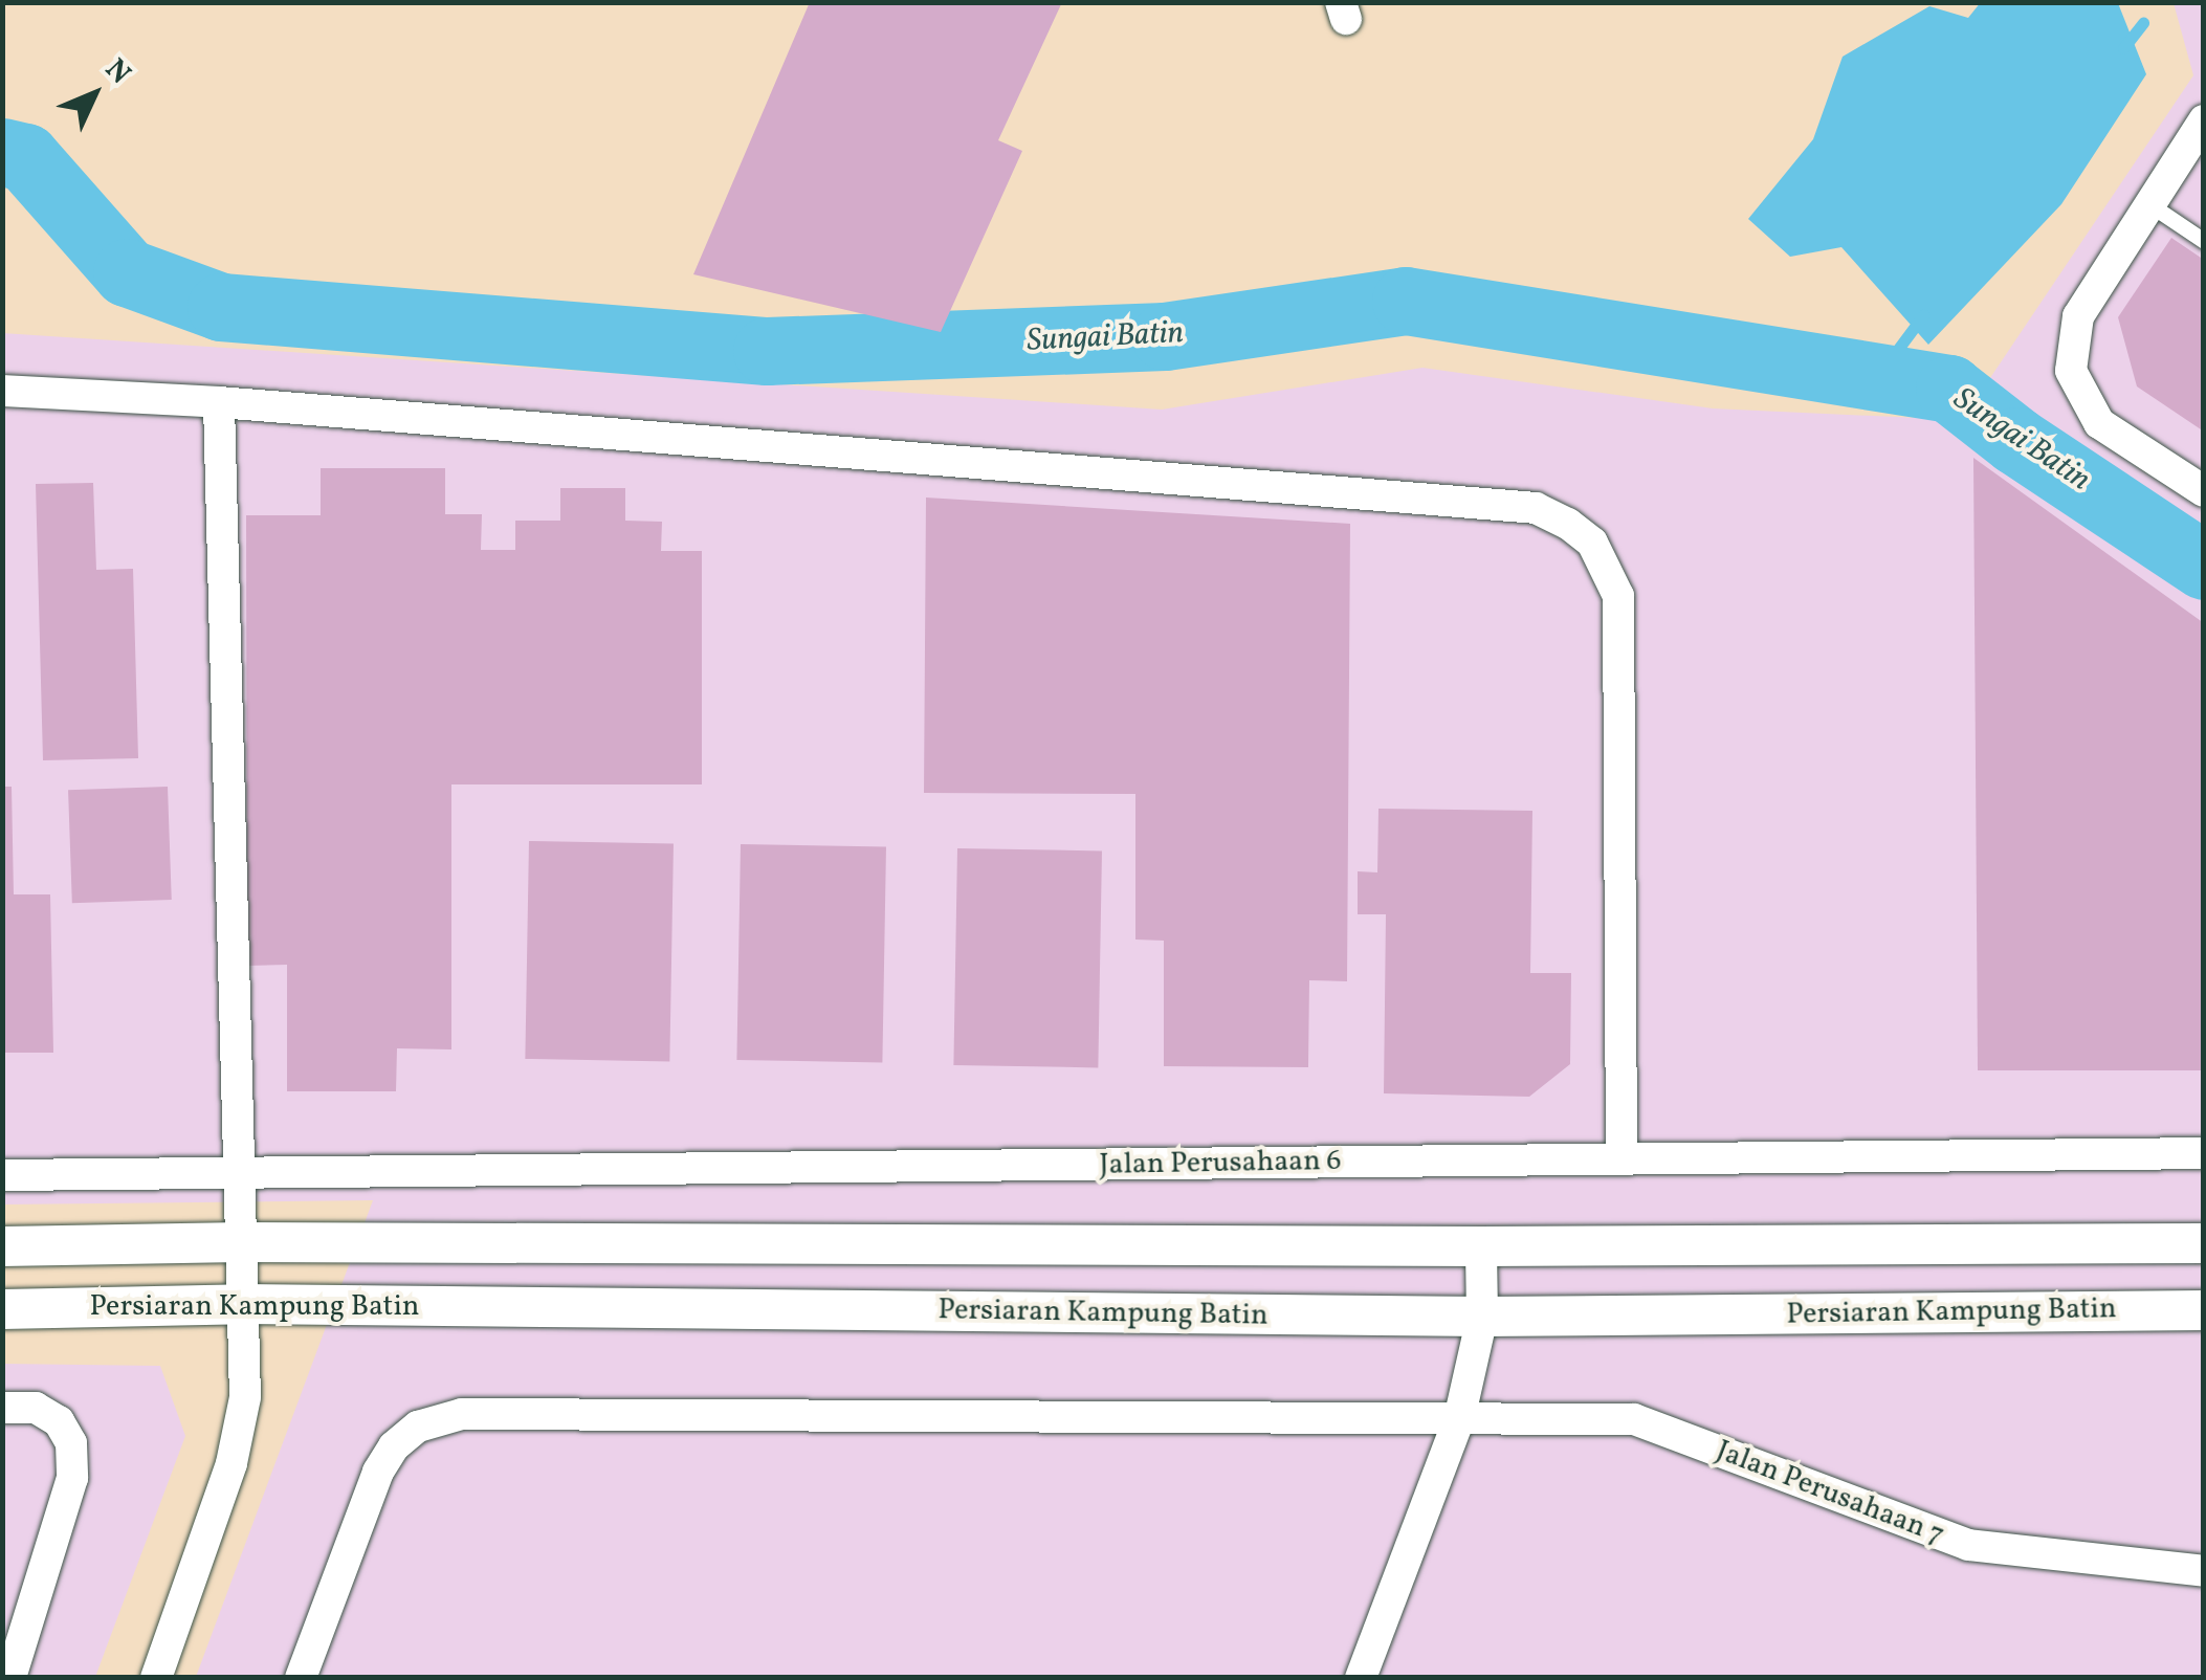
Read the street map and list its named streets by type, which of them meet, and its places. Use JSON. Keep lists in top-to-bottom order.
{
  "streets": {
    "street": ["Jalan Perusahaan 6", "Persiaran Kampung Batin", "Jalan Perusahaan 7"]
  },
  "water": ["Sungai Batin"],
  "north": "top right"
}
